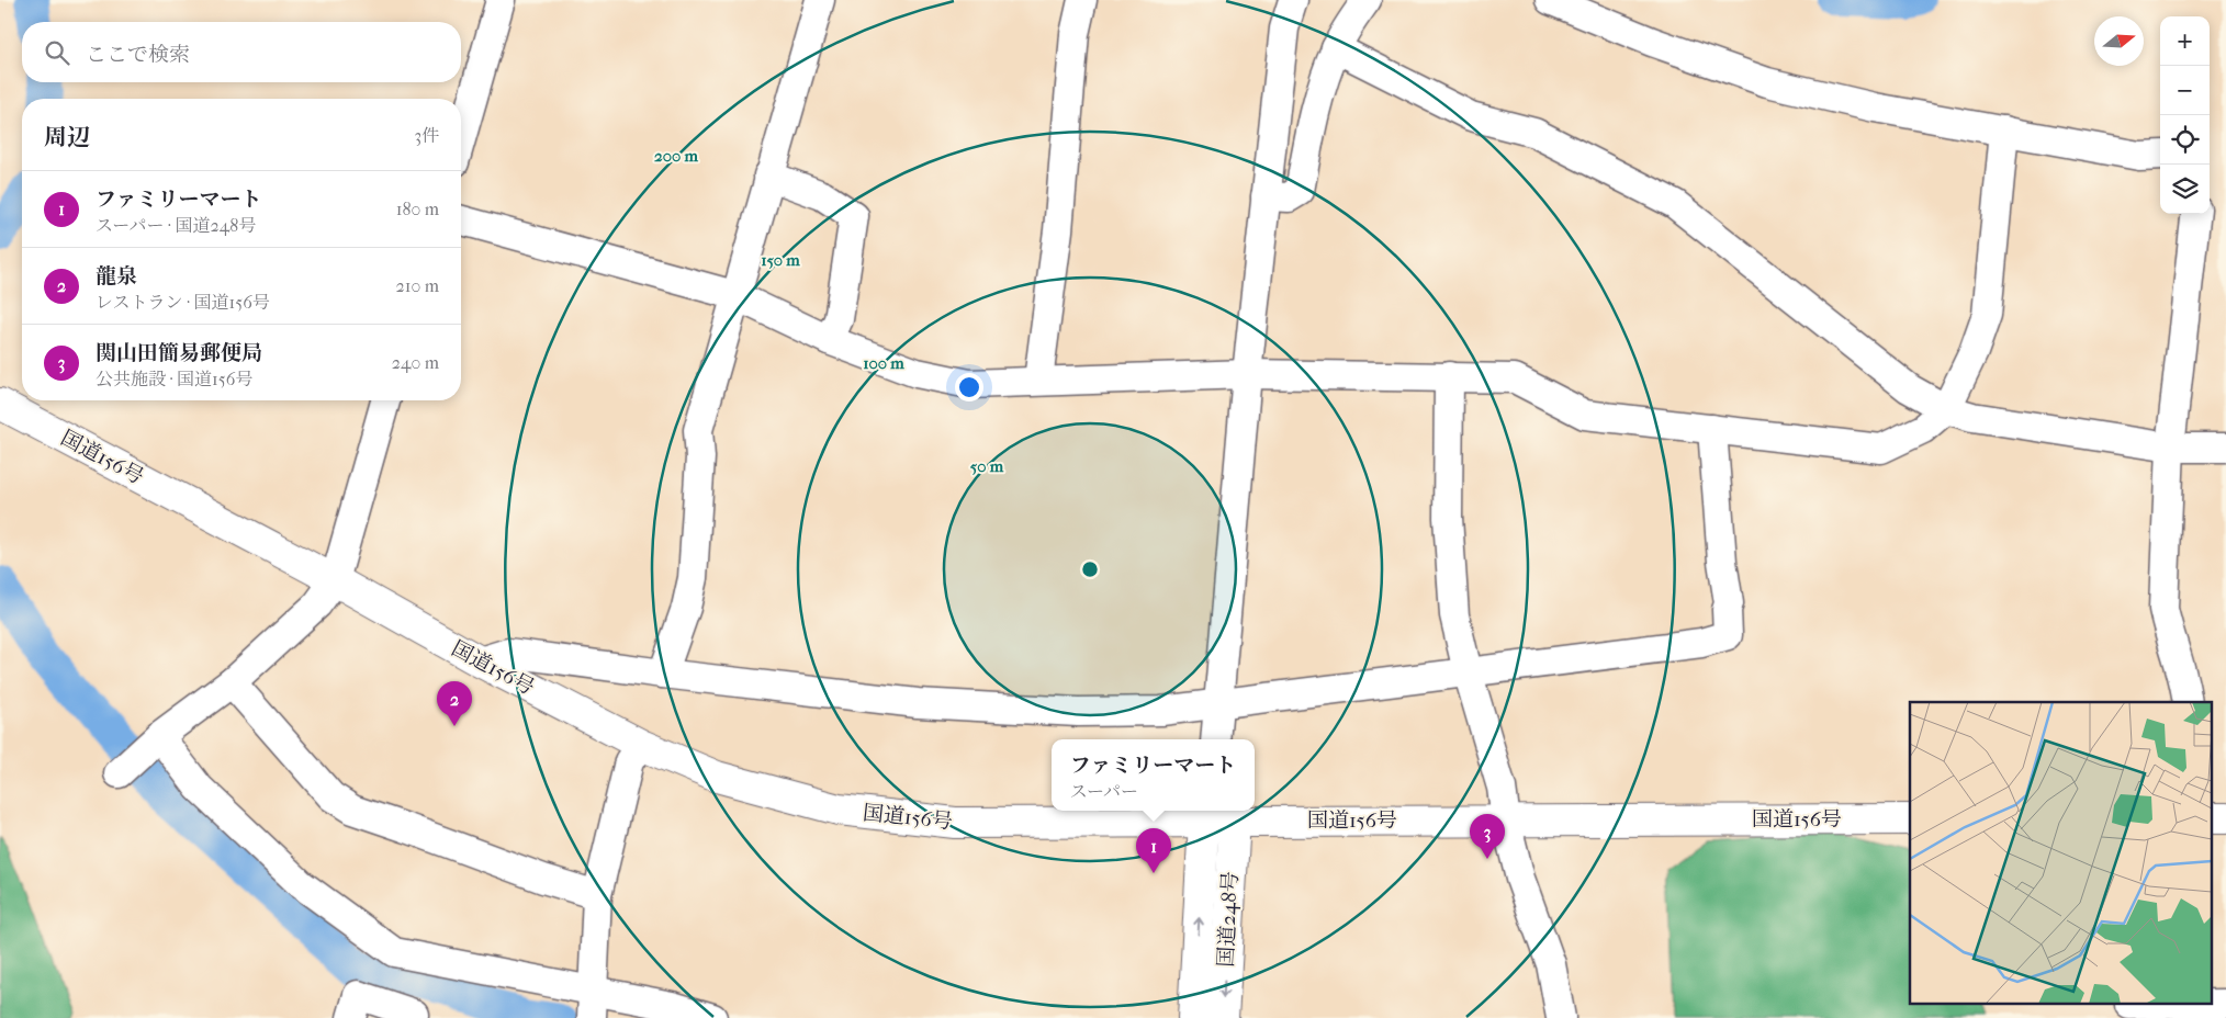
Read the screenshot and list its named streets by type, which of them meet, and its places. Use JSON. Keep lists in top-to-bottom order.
{
  "streets": {
    "highway": ["国道156号", "国道248号"]
  },
  "crossings": [
    ["国道156号", "国道248号"]
  ],
  "north": "right",
  "page": {
    "map_buttons": ["+", "−"],
    "search": "ここで検索",
    "heading": ["周辺", "3件"],
    "list": [
      {
        "mark": "1",
        "name": "ファミリーマート",
        "note": "スーパー · 国道248号",
        "value": "180 m"
      },
      {
        "mark": "2",
        "name": "龍泉",
        "note": "レストラン · 国道156号",
        "value": "210 m"
      },
      {
        "mark": "3",
        "name": "関山田簡易郵便局",
        "note": "公共施設 · 国道156号",
        "value": "240 m"
      }
    ],
    "pins": ["2", "3", "1"],
    "popup": ["ファミリーマート", "スーパー"]
  },
  "rings": [
    "200 m",
    "150 m",
    "100 m",
    "50 m"
  ]
}
